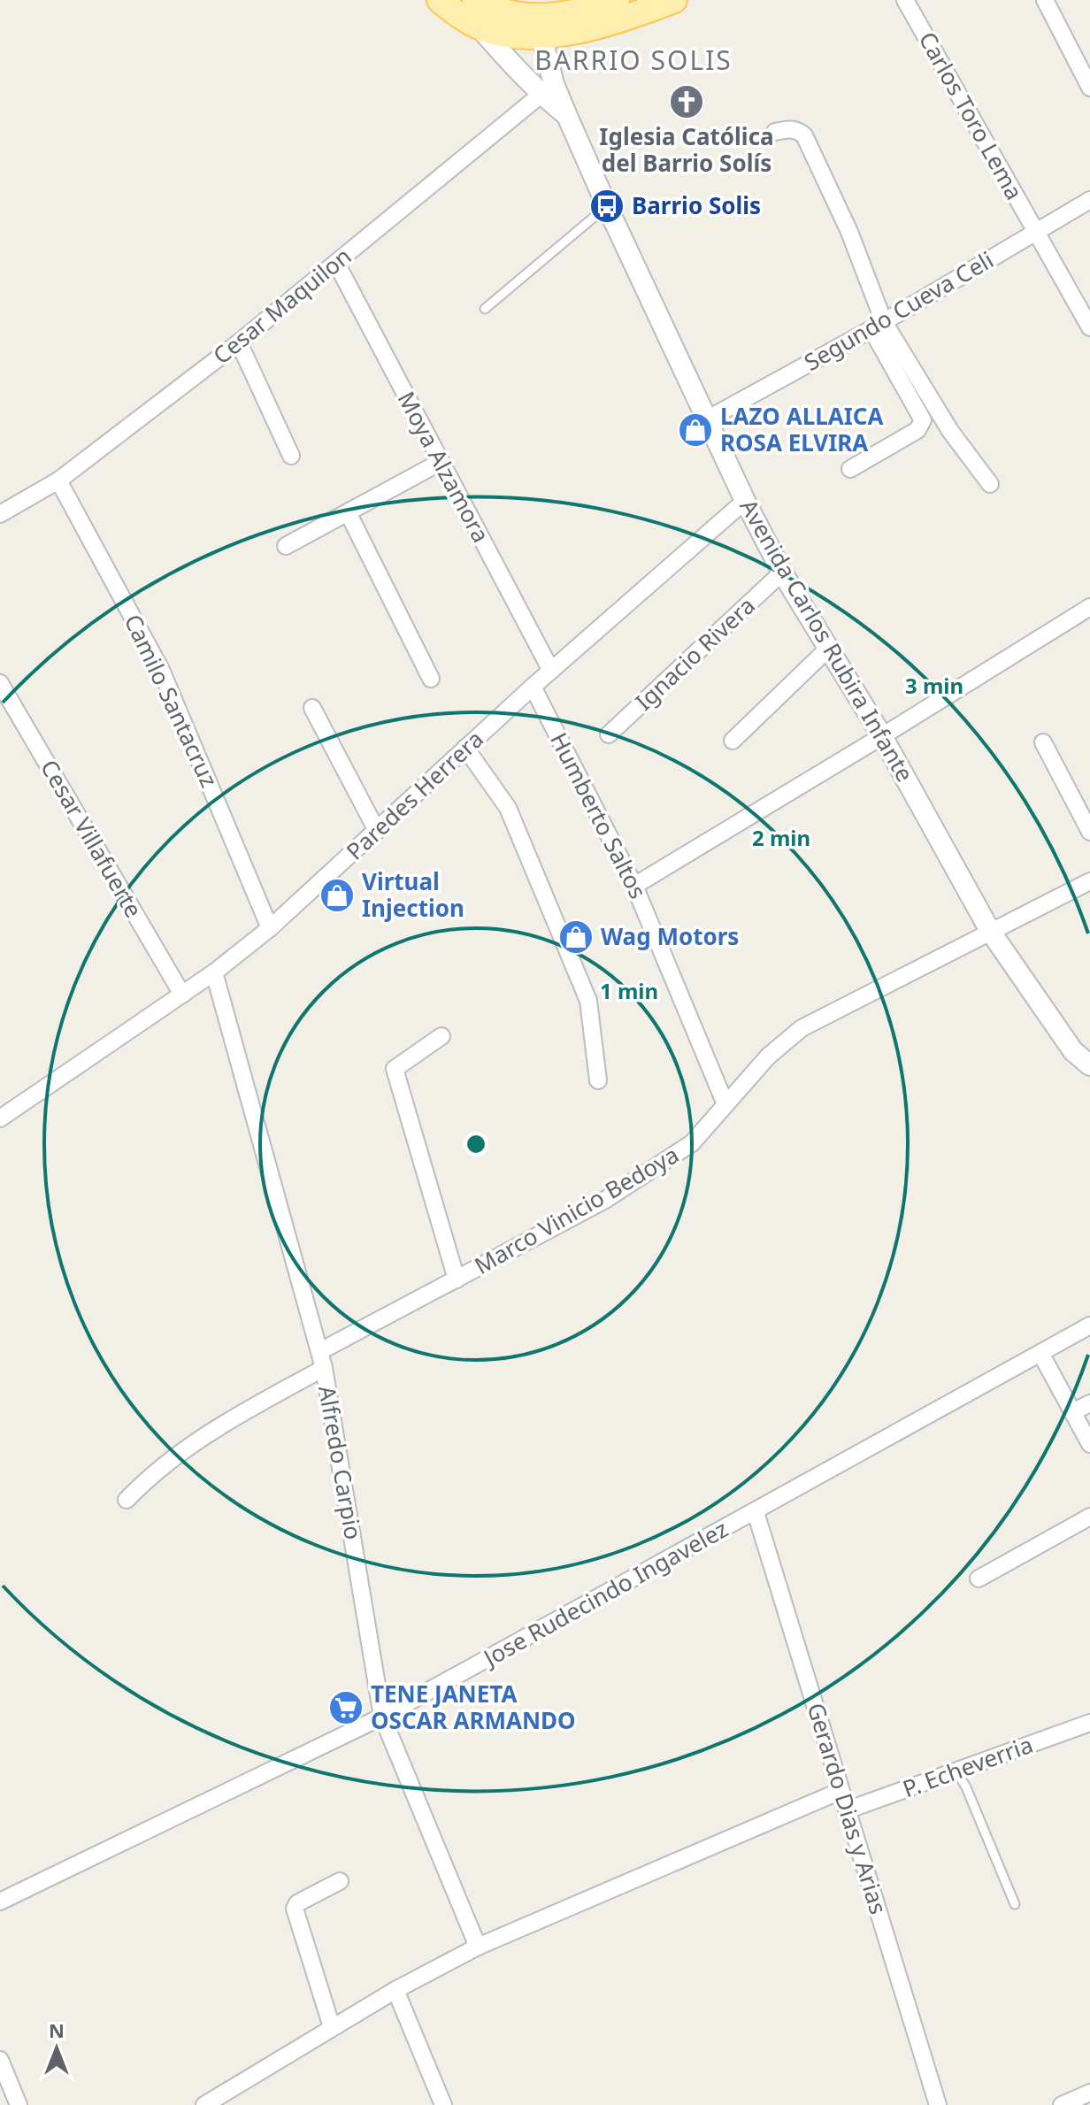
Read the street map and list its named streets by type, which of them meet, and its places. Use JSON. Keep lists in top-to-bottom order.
{
  "streets": {
    "street": [
      "Carlos Toro Lema",
      "Cesar Maquilon",
      "Segundo Cueva Celi",
      "Moya Alzamora",
      "Avenida Carlos Rubira Infante",
      "Ignacio Rivera",
      "Camilo Santacruz",
      "Paredes Herrera",
      "Humberto Saltos",
      "Cesar Villafuerte",
      "Marco Vinicio Bedoya",
      "Alfredo Carpio",
      "Jose Rudecindo Ingavelez",
      "P. Echeverria",
      "Gerardo Dias y Arias"
    ]
  },
  "crossings": [
    ["Carlos Toro Lema", "Segundo Cueva Celi"],
    ["Cesar Maquilon", "Moya Alzamora"],
    ["Cesar Maquilon", "Avenida Carlos Rubira Infante"],
    ["Cesar Maquilon", "Camilo Santacruz"],
    ["Segundo Cueva Celi", "Avenida Carlos Rubira Infante"],
    ["Moya Alzamora", "Paredes Herrera"],
    ["Avenida Carlos Rubira Infante", "Ignacio Rivera"],
    ["Avenida Carlos Rubira Infante", "Paredes Herrera"],
    ["Avenida Carlos Rubira Infante", "Marco Vinicio Bedoya"],
    ["Camilo Santacruz", "Paredes Herrera"],
    ["Paredes Herrera", "Humberto Saltos"],
    ["Paredes Herrera", "Cesar Villafuerte"],
    ["Paredes Herrera", "Alfredo Carpio"],
    ["Humberto Saltos", "Marco Vinicio Bedoya"],
    ["Marco Vinicio Bedoya", "Alfredo Carpio"],
    ["Alfredo Carpio", "Jose Rudecindo Ingavelez"],
    ["Jose Rudecindo Ingavelez", "Gerardo Dias y Arias"],
    ["P. Echeverria", "Gerardo Dias y Arias"]
  ],
  "districts": ["BARRIO SOLIS"],
  "places": {
    "church": ["Iglesia Católica del Barrio Solís"],
    "bus stop": ["Barrio Solis"],
    "shop": ["LAZO ALLAICA ROSA ELVIRA", "Virtual Injection", "Wag Motors"],
    "supermarket": ["TENE JANETA OSCAR ARMANDO"]
  },
  "north": "top",
  "rings": ["3 min", "2 min", "1 min"]
}
